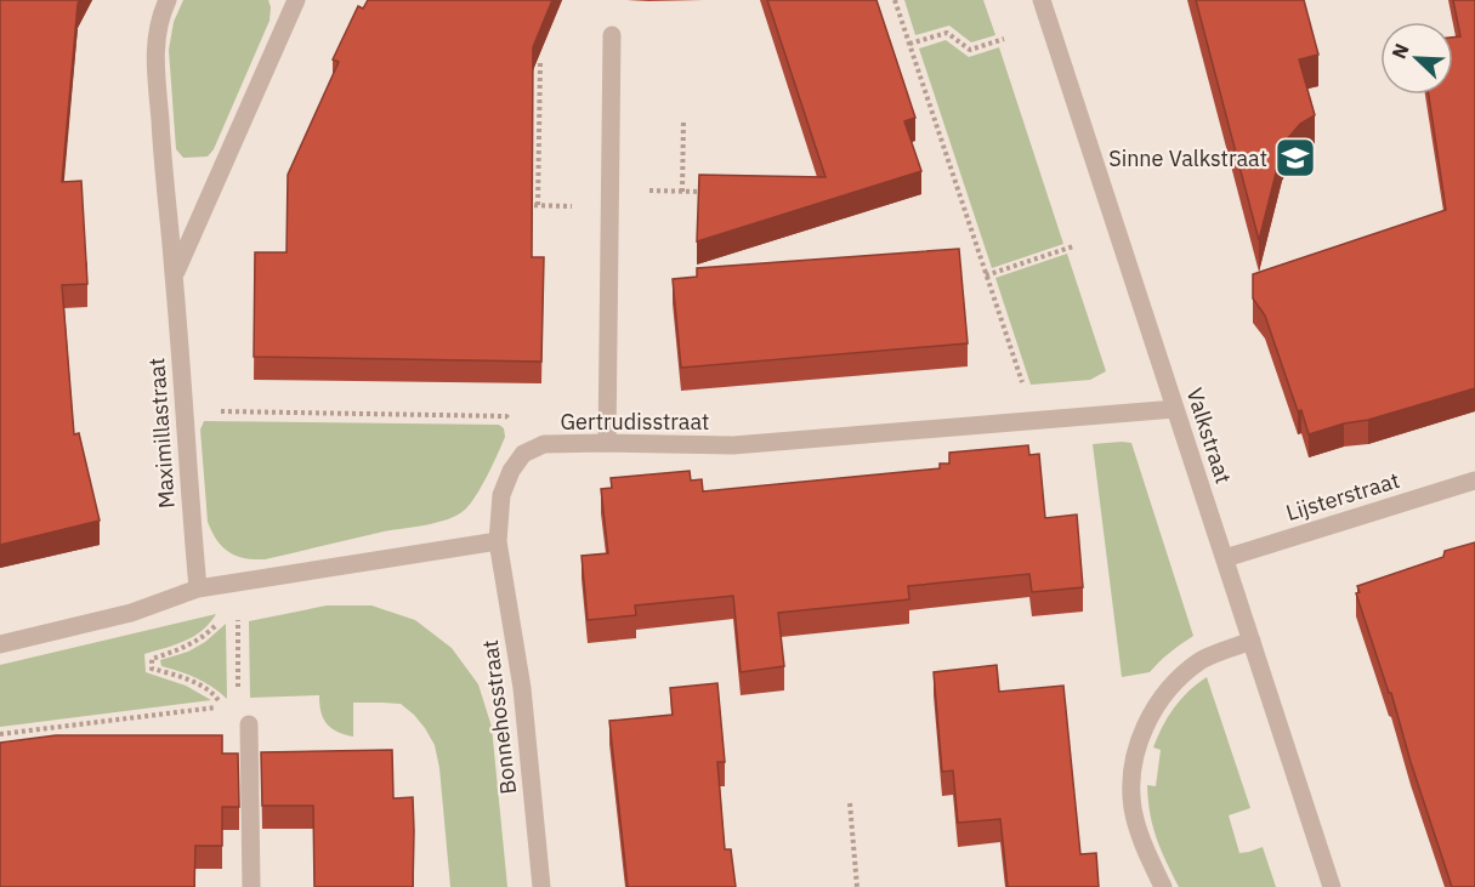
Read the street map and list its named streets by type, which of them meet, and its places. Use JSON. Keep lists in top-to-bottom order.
{
  "streets": {
    "street": [
      "Gertrudisstraat",
      "Maximillastraat",
      "Valkstraat",
      "Lijsterstraat",
      "Bonnehosstraat"
    ]
  },
  "crossings": [
    ["Gertrudisstraat", "Valkstraat"],
    ["Gertrudisstraat", "Bonnehosstraat"],
    ["Valkstraat", "Lijsterstraat"]
  ],
  "places": {
    "school or university": ["Sinne Valkstraat"]
  },
  "north": "top left"
}
